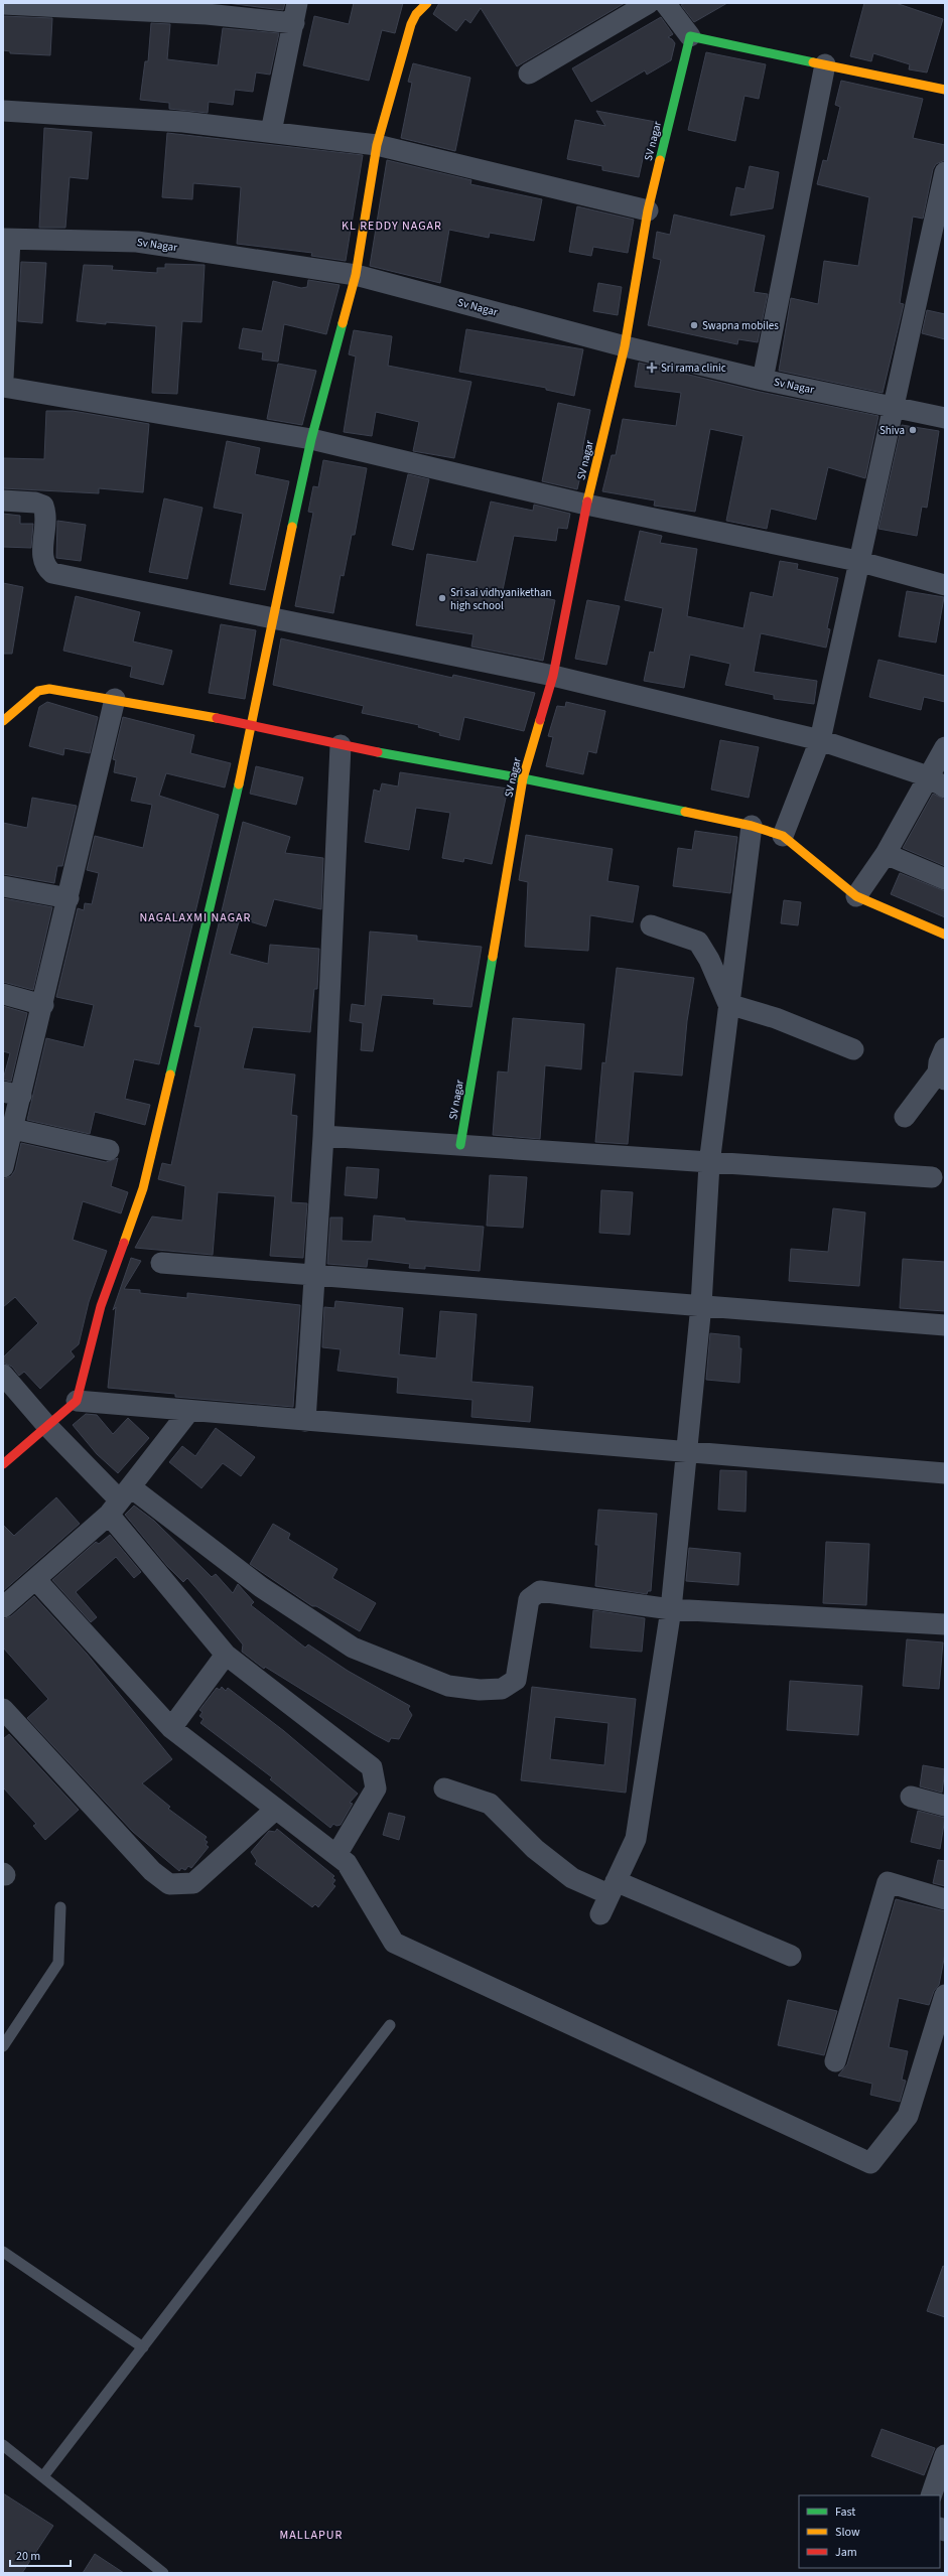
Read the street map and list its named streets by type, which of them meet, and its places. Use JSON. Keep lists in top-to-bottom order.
{
  "streets": {
    "street": ["SV nagar", "Sv Nagar"]
  },
  "crossings": [
    ["SV nagar", "Sv Nagar"]
  ],
  "districts": ["KL REDDY NAGAR", "NAGALAXMI NAGAR", "MALLAPUR"],
  "places": {
    "other": ["Swapna mobiles", "Shiva", "Sri sai vidhyanikethan high school"],
    "health": ["Sri rama clinic"]
  },
  "legend": ["Fast", "Slow", "Jam"],
  "scale_bar": "20 m"
}
